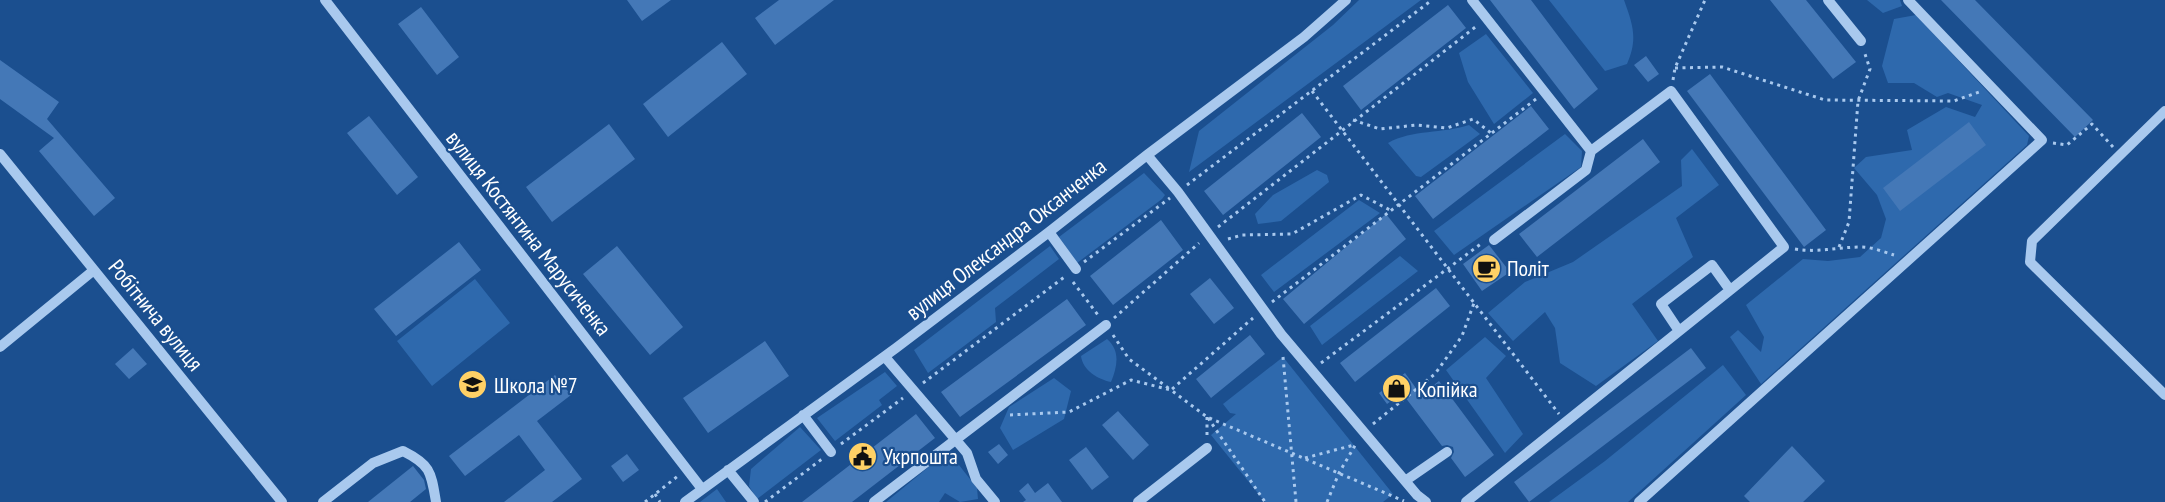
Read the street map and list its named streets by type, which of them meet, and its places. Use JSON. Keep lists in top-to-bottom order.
{
  "streets": {
    "street": ["вулиця Костянтина Марусиченка", "вулиця Олександра Оксанченка", "Робітнича вулиця"]
  },
  "crossings": [
    ["вулиця Костянтина Марусиченка", "вулиця Олександра Оксанченка"]
  ],
  "places": {
    "cafe": ["Політ"],
    "school or university": ["Школа №7"],
    "shop": ["Копійка"],
    "public building": ["Укрпошта"]
  }
}
